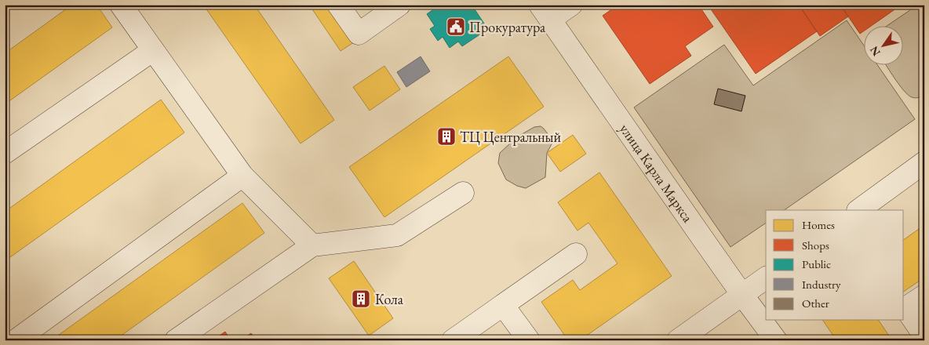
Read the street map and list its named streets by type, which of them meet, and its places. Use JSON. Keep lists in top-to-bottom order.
{
  "streets": {
    "street": ["улица Карла Маркса"]
  },
  "places": {
    "public building": ["Прокуратура"],
    "building": ["ТЦ Центральный", "Кола"]
  },
  "legend": [
    "Homes",
    "Shops",
    "Public",
    "Industry",
    "Other"
  ],
  "north": "bottom left"
}
